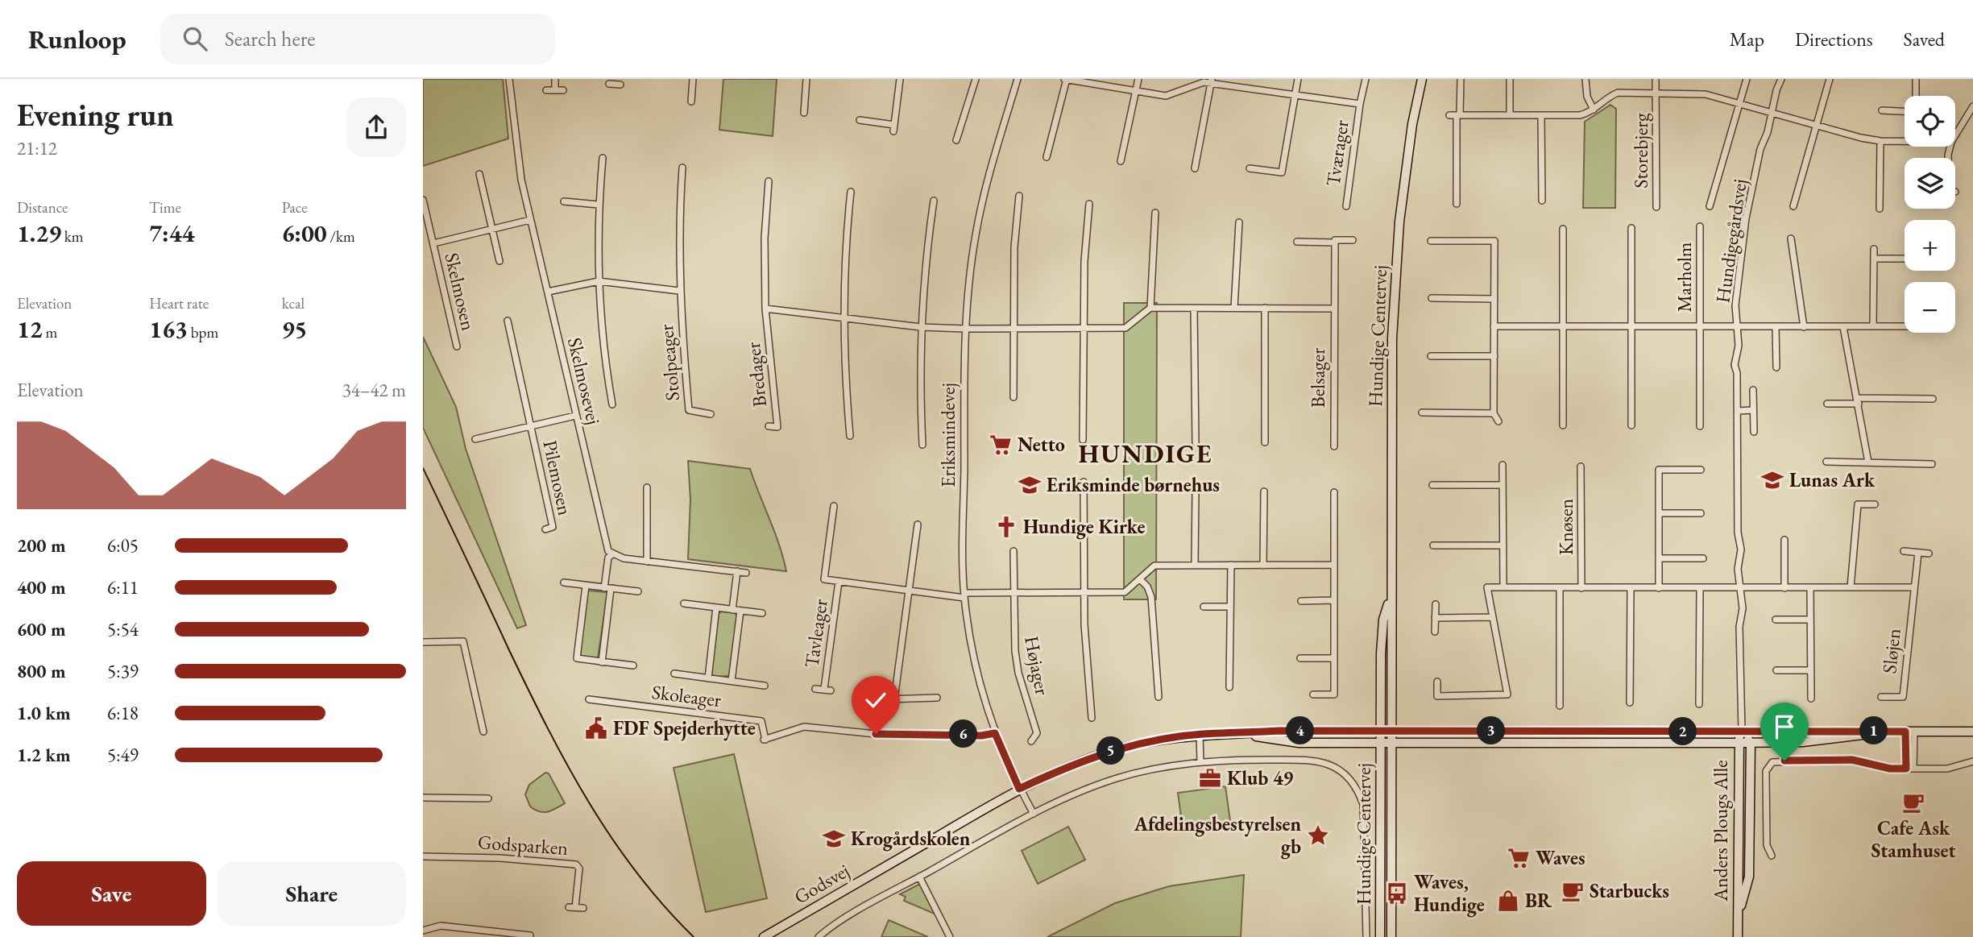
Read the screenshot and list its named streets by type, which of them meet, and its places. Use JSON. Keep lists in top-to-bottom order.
{
  "streets": {
    "street": [
      "Storebjerg",
      "Tværager",
      "Hundigegårdsvej",
      "Marholm",
      "Skelmosen",
      "Hundige Centervej",
      "Stolpeager",
      "Bredager",
      "Belsager",
      "Skelmosevej",
      "Eriksmindevej",
      "Pilemosen",
      "Knøsen",
      "Tavleager",
      "Sløjen",
      "Højager",
      "Skoleager",
      "Anders Plougs Alle",
      "Godsparken",
      "Godsvej"
    ]
  },
  "crossings": [
    ["Storebjerg", "Hundigegårdsvej"],
    ["Hundigegårdsvej", "Marholm"],
    ["Hundigegårdsvej", "Anders Plougs Alle"],
    ["Hundigegårdsvej", "Godsvej"],
    ["Skelmosen", "Skelmosevej"],
    ["Hundige Centervej", "Godsvej"],
    ["Skelmosevej", "Pilemosen"],
    ["Eriksmindevej", "Tavleager"],
    ["Eriksmindevej", "Skoleager"],
    ["Eriksmindevej", "Godsvej"],
    ["Anders Plougs Alle", "Godsvej"]
  ],
  "districts": ["HUNDIGE"],
  "places": {
    "supermarket": ["Netto", "Waves"],
    "school or university": ["Lunas Ark", "Eriksminde børnehus", "Krogårdskolen"],
    "church": ["Hundige Kirke"],
    "public building": ["FDF Spejderhytte"],
    "office": ["Klub 49"],
    "cafe": ["Cafe Ask Stamhuset", "Starbucks"],
    "place": ["Afdelingsbestyrelsen gb"],
    "bus stop": ["Waves, Hundige"],
    "shop": ["BR"]
  },
  "page": {
    "header": "Runloop",
    "search": "Search here",
    "nav": ["Map", "Directions", "Saved"],
    "heading": ["Evening run", "21:12"],
    "map_buttons": ["+", "−"],
    "stats": [
      ["Distance", "1.29 km"],
      ["Time", "7:44"],
      ["Pace", "6:00 /km"],
      ["Elevation", "12 m"],
      ["Heart rate", "163 bpm"],
      ["kcal", "95"]
    ],
    "chart": ["Elevation", "34–42 m"],
    "list": [
      {
        "name": "200 m",
        "note": "6:05"
      },
      {
        "name": "400 m",
        "note": "6:11"
      },
      {
        "name": "600 m",
        "note": "5:54"
      },
      {
        "name": "800 m",
        "note": "5:39"
      },
      {
        "name": "1.0 km",
        "note": "6:18"
      },
      {
        "name": "1.2 km",
        "note": "5:49"
      }
    ],
    "pins": [
      "1",
      "3",
      "4",
      "2",
      "6",
      "5"
    ],
    "buttons": ["Save", "Share"]
  }
}
